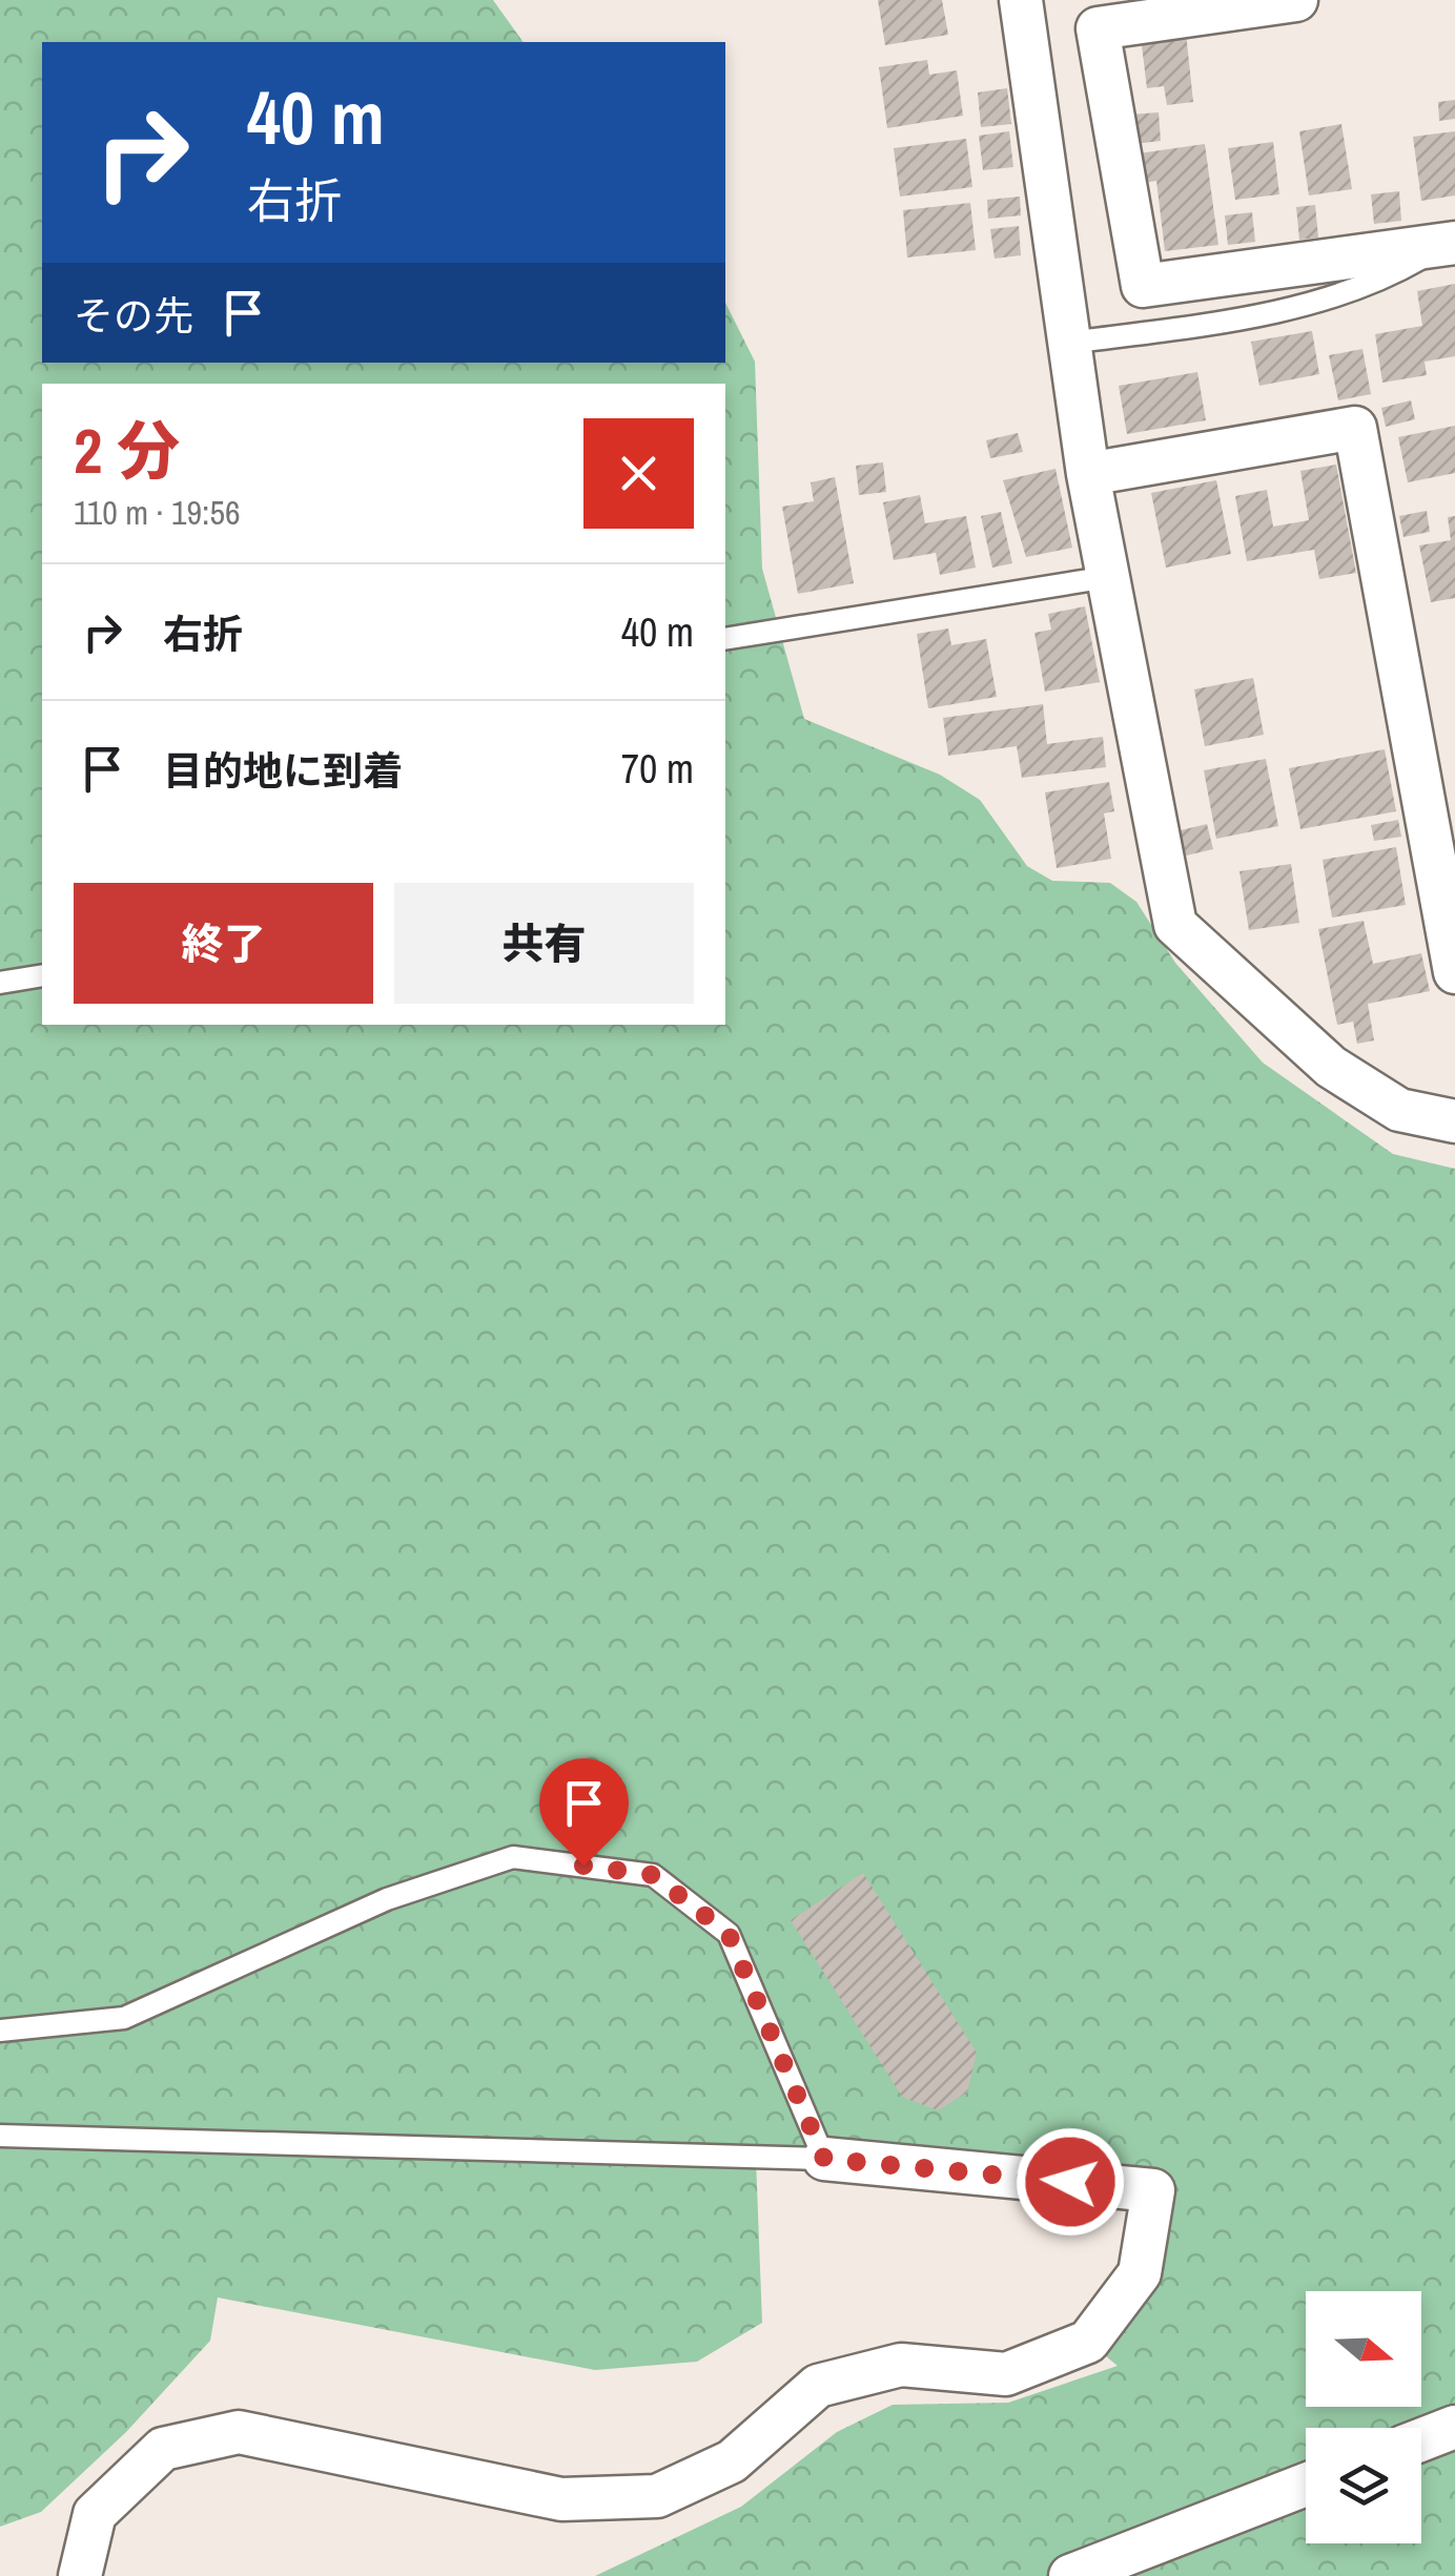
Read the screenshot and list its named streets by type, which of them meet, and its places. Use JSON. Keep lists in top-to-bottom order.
{
  "north": "right",
  "page": {
    "turn": ["40 m", "右折"],
    "then": "その先",
    "heading": ["2 分", "110 m · 19:56"],
    "list": [
      {
        "name": "右折",
        "value": "40 m"
      },
      {
        "name": "目的地に到着",
        "value": "70 m"
      }
    ],
    "buttons": ["終了", "共有"]
  }
}
